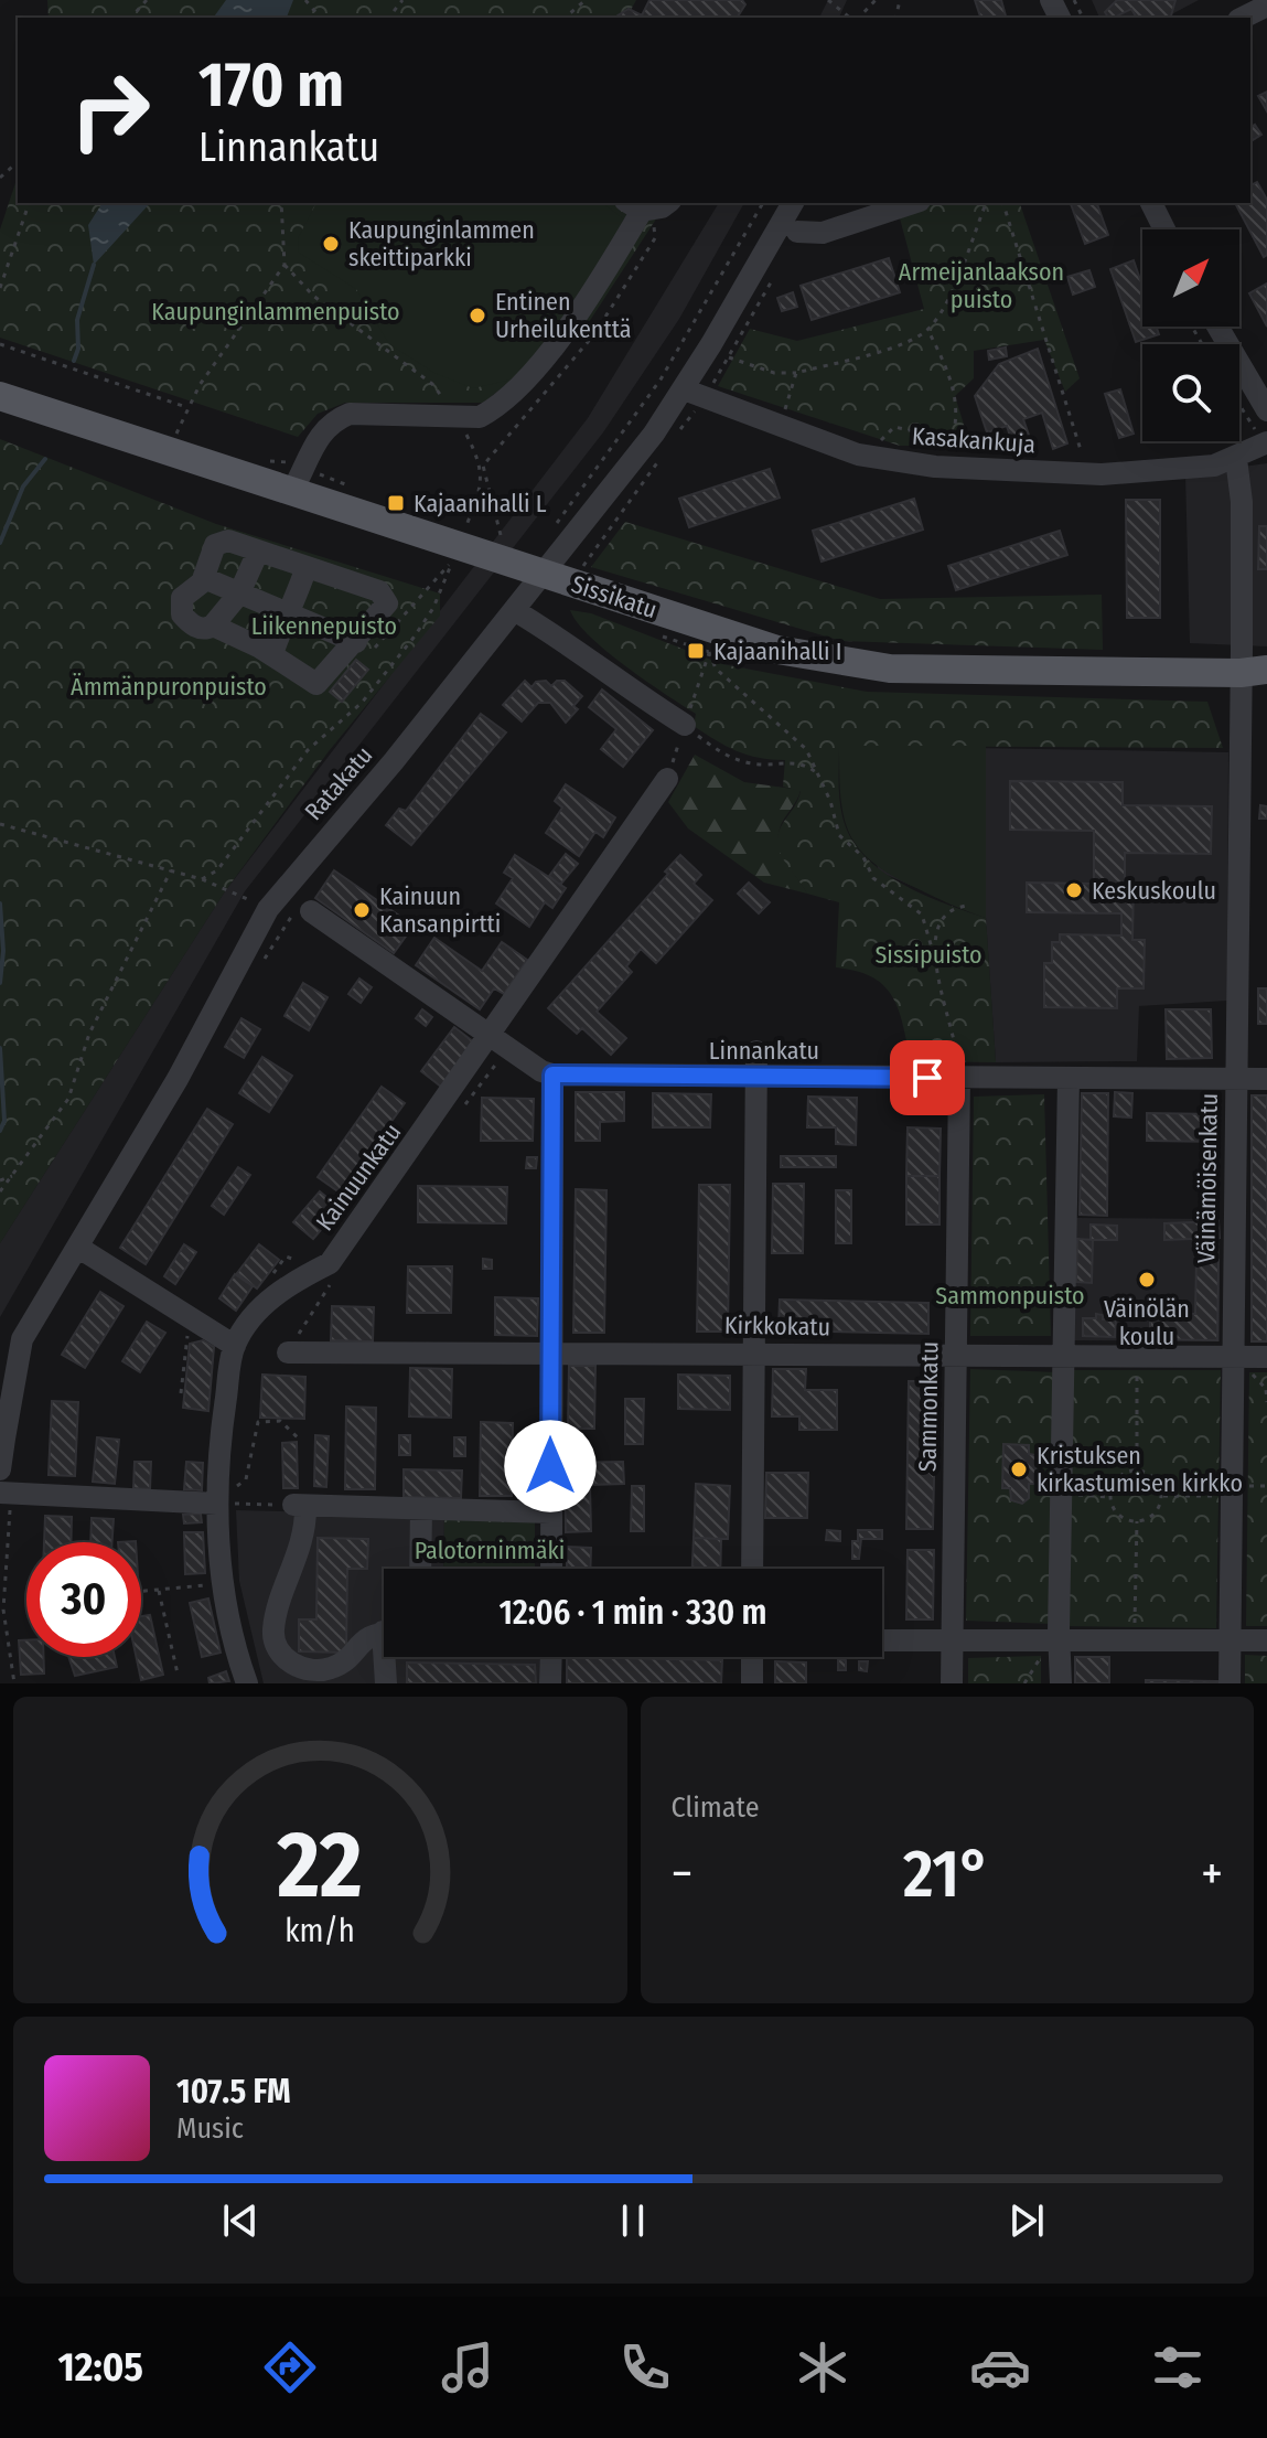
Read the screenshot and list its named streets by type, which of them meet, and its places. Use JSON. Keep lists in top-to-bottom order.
{
  "streets": {
    "main road": ["Sissikatu"],
    "street": [
      "Kasakankuja",
      "Ratakatu",
      "Linnankatu",
      "Kainuunkatu",
      "Väinämöisenkatu",
      "Kirkkokatu",
      "Sammonkatu"
    ]
  },
  "crossings": [
    ["Kasakankuja", "Ratakatu"],
    ["Kasakankuja", "Väinämöisenkatu"],
    ["Sissikatu", "Ratakatu"],
    ["Sissikatu", "Väinämöisenkatu"],
    ["Linnankatu", "Kainuunkatu"],
    ["Linnankatu", "Väinämöisenkatu"],
    ["Linnankatu", "Sammonkatu"],
    ["Väinämöisenkatu", "Kirkkokatu"],
    ["Kirkkokatu", "Sammonkatu"]
  ],
  "parks": [
    "Armeijanlaakson puisto",
    "Kaupunginlammenpuisto",
    "Liikennepuisto",
    "Ämmänpuronpuisto",
    "Sissipuisto",
    "Sammonpuisto",
    "Palotorninmäki"
  ],
  "places": {
    "other": [
      "Kaupunginlammen skeittiparkki",
      "Entinen Urheilukenttä",
      "Keskuskoulu",
      "Kainuun Kansanpirtti",
      "Väinölän koulu",
      "Kristuksen kirkastumisen kirkko"
    ],
    "transit": ["Kajaanihalli L", "Kajaanihalli I"]
  },
  "north": "top right",
  "page": {
    "turn": ["170 m", "Linnankatu"],
    "limit": "30",
    "trip": "12:06 · 1 min · 330 m",
    "tile": "Climate",
    "heat": ["−", "21°", "+"],
    "song": ["107.5 FM", "Music"],
    "tabs": "12:05",
    "gauge": ["22", "km/h"]
  }
}
